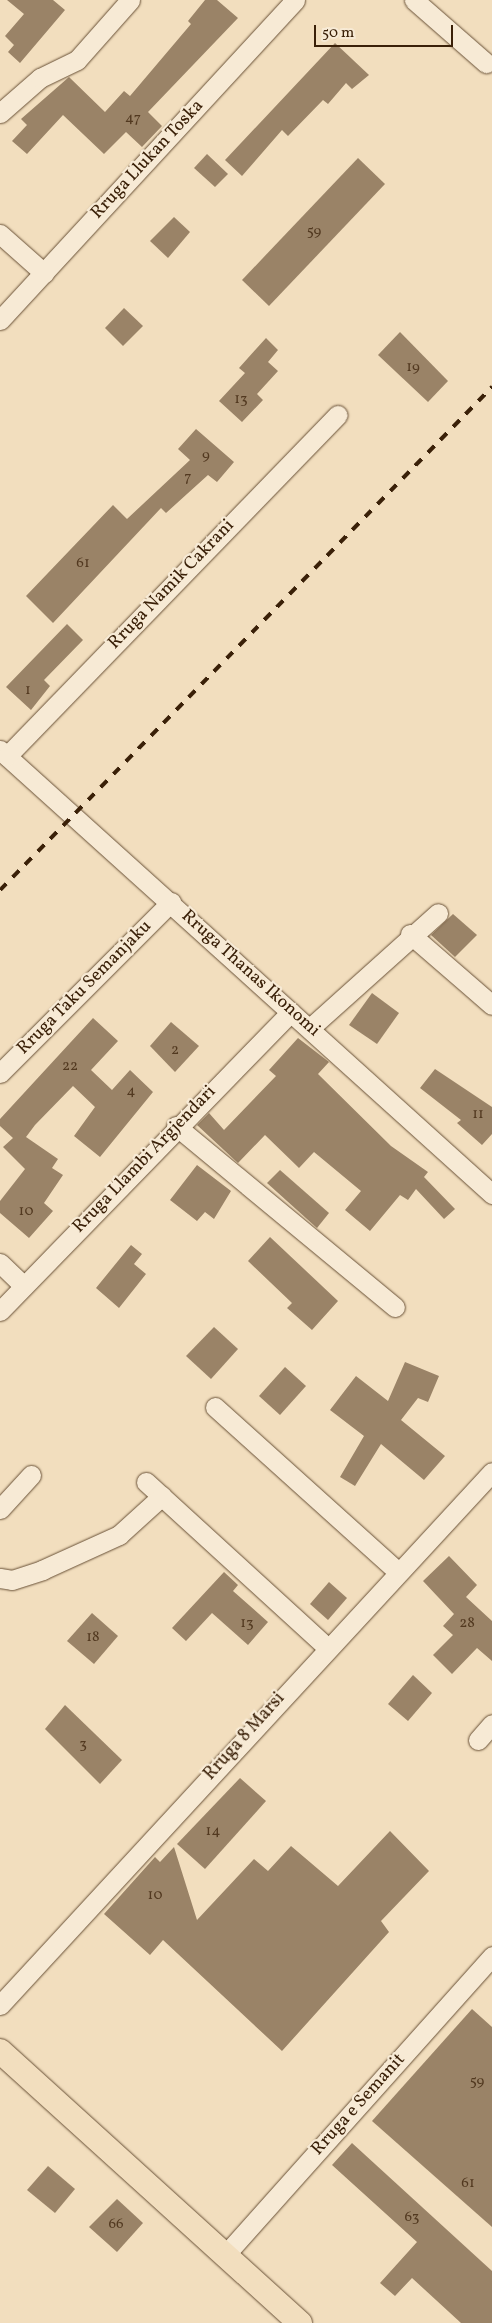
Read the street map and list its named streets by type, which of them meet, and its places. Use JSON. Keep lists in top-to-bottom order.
{
  "streets": {
    "street": [
      "Rruga Llukan Toska",
      "Rruga Namik Cakrani",
      "Rruga Thanas Ikonomi",
      "Rruga Taku Semanjaku",
      "Rruga Llambi Argjendari",
      "Rruga 8 Marsi",
      "Rruga e Semanit"
    ]
  },
  "crossings": [
    ["Rruga Namik Cakrani", "Rruga Thanas Ikonomi"],
    ["Rruga Thanas Ikonomi", "Rruga Taku Semanjaku"],
    ["Rruga Thanas Ikonomi", "Rruga Llambi Argjendari"]
  ],
  "house_numbers": [
    "47",
    "59",
    "19",
    "13",
    "9",
    "7",
    "61",
    "1",
    "2",
    "22",
    "4",
    "11",
    "10",
    "13",
    "28",
    "18",
    "3",
    "14",
    "10",
    "59",
    "61",
    "63",
    "66"
  ],
  "scale_bar": "50 m"
}
